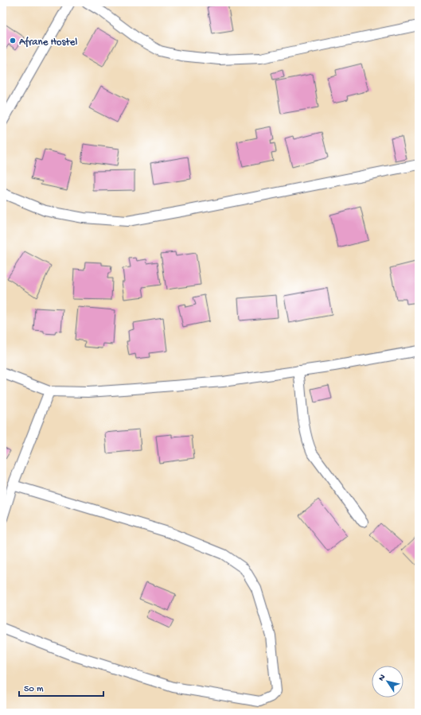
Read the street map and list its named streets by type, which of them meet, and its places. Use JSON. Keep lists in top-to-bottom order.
{
  "places": ["Afrane Hostel"],
  "scale_bar": "50 m",
  "north": "top left"
}
